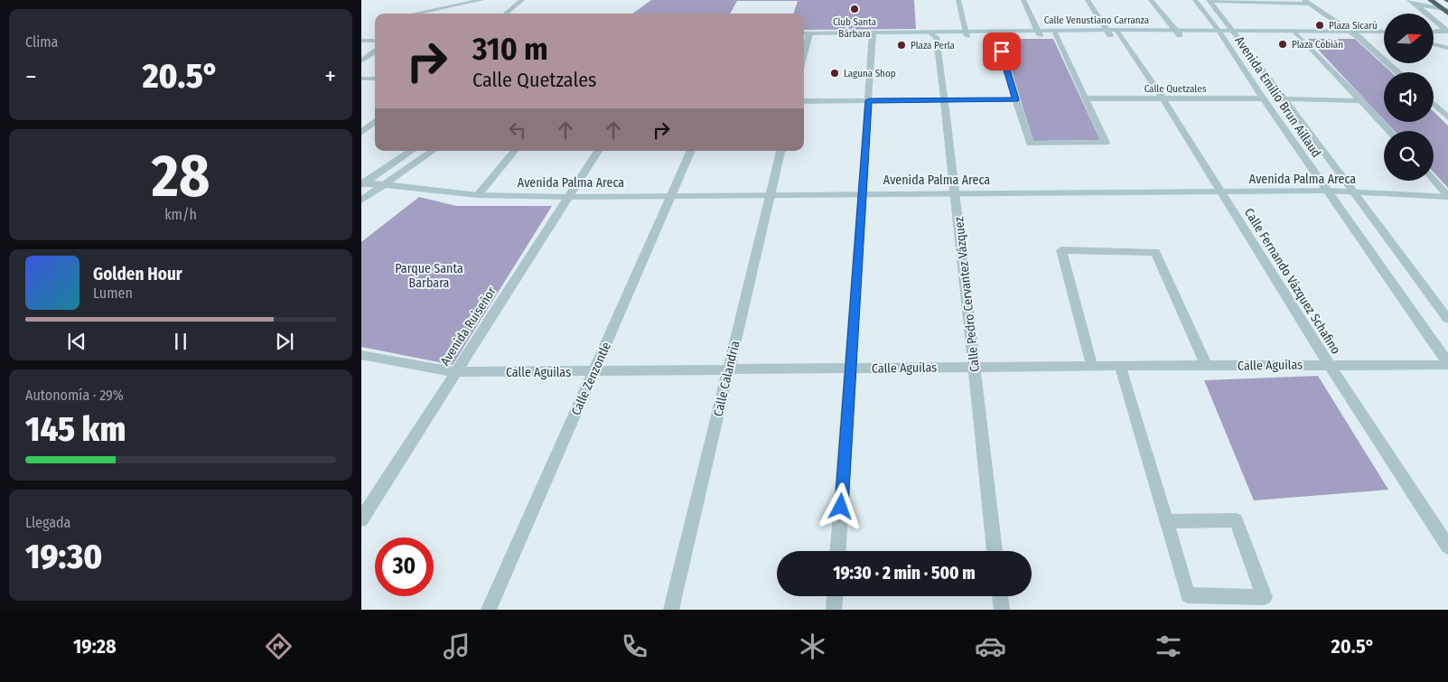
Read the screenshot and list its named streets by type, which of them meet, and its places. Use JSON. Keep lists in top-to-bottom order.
{
  "streets": {
    "street": [
      "Calle Venustiano Carranza",
      "Calle Quetzales",
      "Avenida Emilio Brun Aillaud",
      "Avenida Palma Areca",
      "Calle Fernando Vázquez Schafino",
      "Calle Pedro Cervantez Vázquez",
      "Avenida Ruiseñor",
      "Calle Aguilas",
      "Calle Zenzontle",
      "Calle Calandria"
    ]
  },
  "crossings": [
    ["Calle Venustiano Carranza", "Avenida Emilio Brun Aillaud"],
    ["Calle Venustiano Carranza", "Calle Fernando Vázquez Schafino"],
    ["Calle Venustiano Carranza", "Calle Pedro Cervantez Vázquez"],
    ["Calle Quetzales", "Avenida Emilio Brun Aillaud"],
    ["Calle Quetzales", "Calle Fernando Vázquez Schafino"],
    ["Avenida Emilio Brun Aillaud", "Avenida Palma Areca"],
    ["Avenida Emilio Brun Aillaud", "Calle Aguilas"],
    ["Avenida Palma Areca", "Calle Fernando Vázquez Schafino"],
    ["Avenida Palma Areca", "Calle Pedro Cervantez Vázquez"],
    ["Avenida Palma Areca", "Avenida Ruiseñor"],
    ["Avenida Palma Areca", "Calle Zenzontle"],
    ["Avenida Palma Areca", "Calle Calandria"],
    ["Calle Fernando Vázquez Schafino", "Calle Aguilas"],
    ["Calle Pedro Cervantez Vázquez", "Calle Aguilas"],
    ["Avenida Ruiseñor", "Calle Aguilas"],
    ["Calle Aguilas", "Calle Zenzontle"],
    ["Calle Aguilas", "Calle Calandria"]
  ],
  "parks": ["Parque Santa Barbara"],
  "places": [
    "Club Santa Bárbara",
    "Plaza Sicarú",
    "Plaza Cobián",
    "Plaza Perla",
    "Laguna Shop"
  ],
  "north": "right",
  "page": {
    "tile": [
      "Clima",
      ["28", "km/h"],
      ["Autonomía · 29%", "145 km"],
      ["Llegada", "19:30"]
    ],
    "turn": ["310 m", "Calle Quetzales"],
    "heat": ["−", "20.5°", "+"],
    "song": ["Golden Hour", "Lumen"],
    "limit": "30",
    "trip": "19:30 · 2 min · 500 m",
    "tabs": ["19:28", "20.5°"]
  }
}
